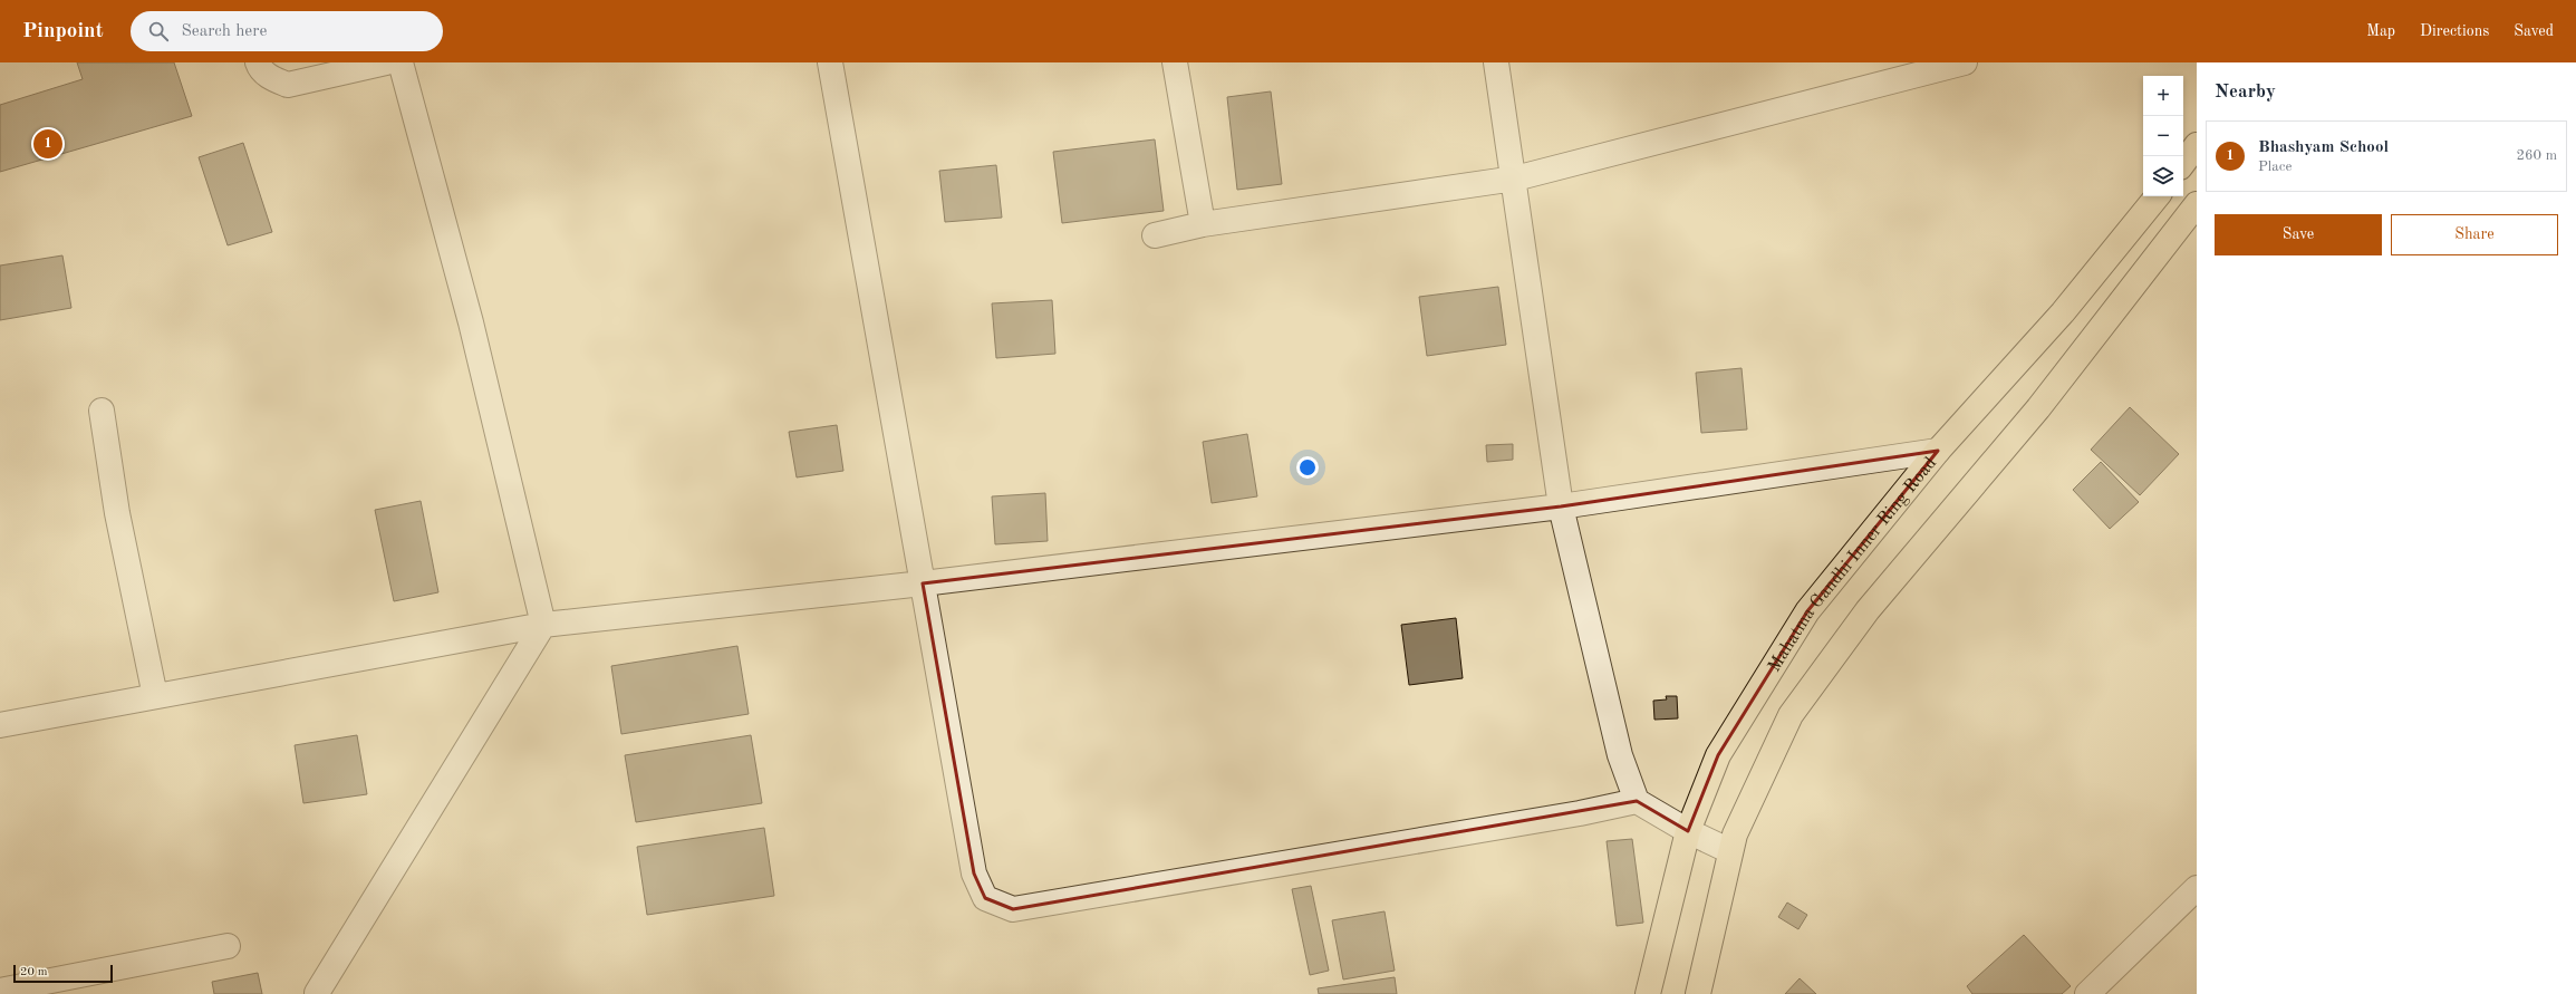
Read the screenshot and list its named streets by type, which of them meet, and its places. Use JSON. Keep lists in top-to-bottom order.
{
  "streets": {
    "main road": ["Mahatma Gandhi Inner Ring Road"]
  },
  "scale_bar": "20 m",
  "page": {
    "header": "Pinpoint",
    "search": "Search here",
    "nav": ["Map", "Directions", "Saved"],
    "heading": "Nearby",
    "map_buttons": ["+", "−"],
    "list": [
      {
        "mark": "1",
        "name": "Bhashyam School",
        "note": "Place",
        "value": "260 m"
      }
    ],
    "pins": "1",
    "buttons": ["Save", "Share"],
    "scale": "20 m"
  }
}
